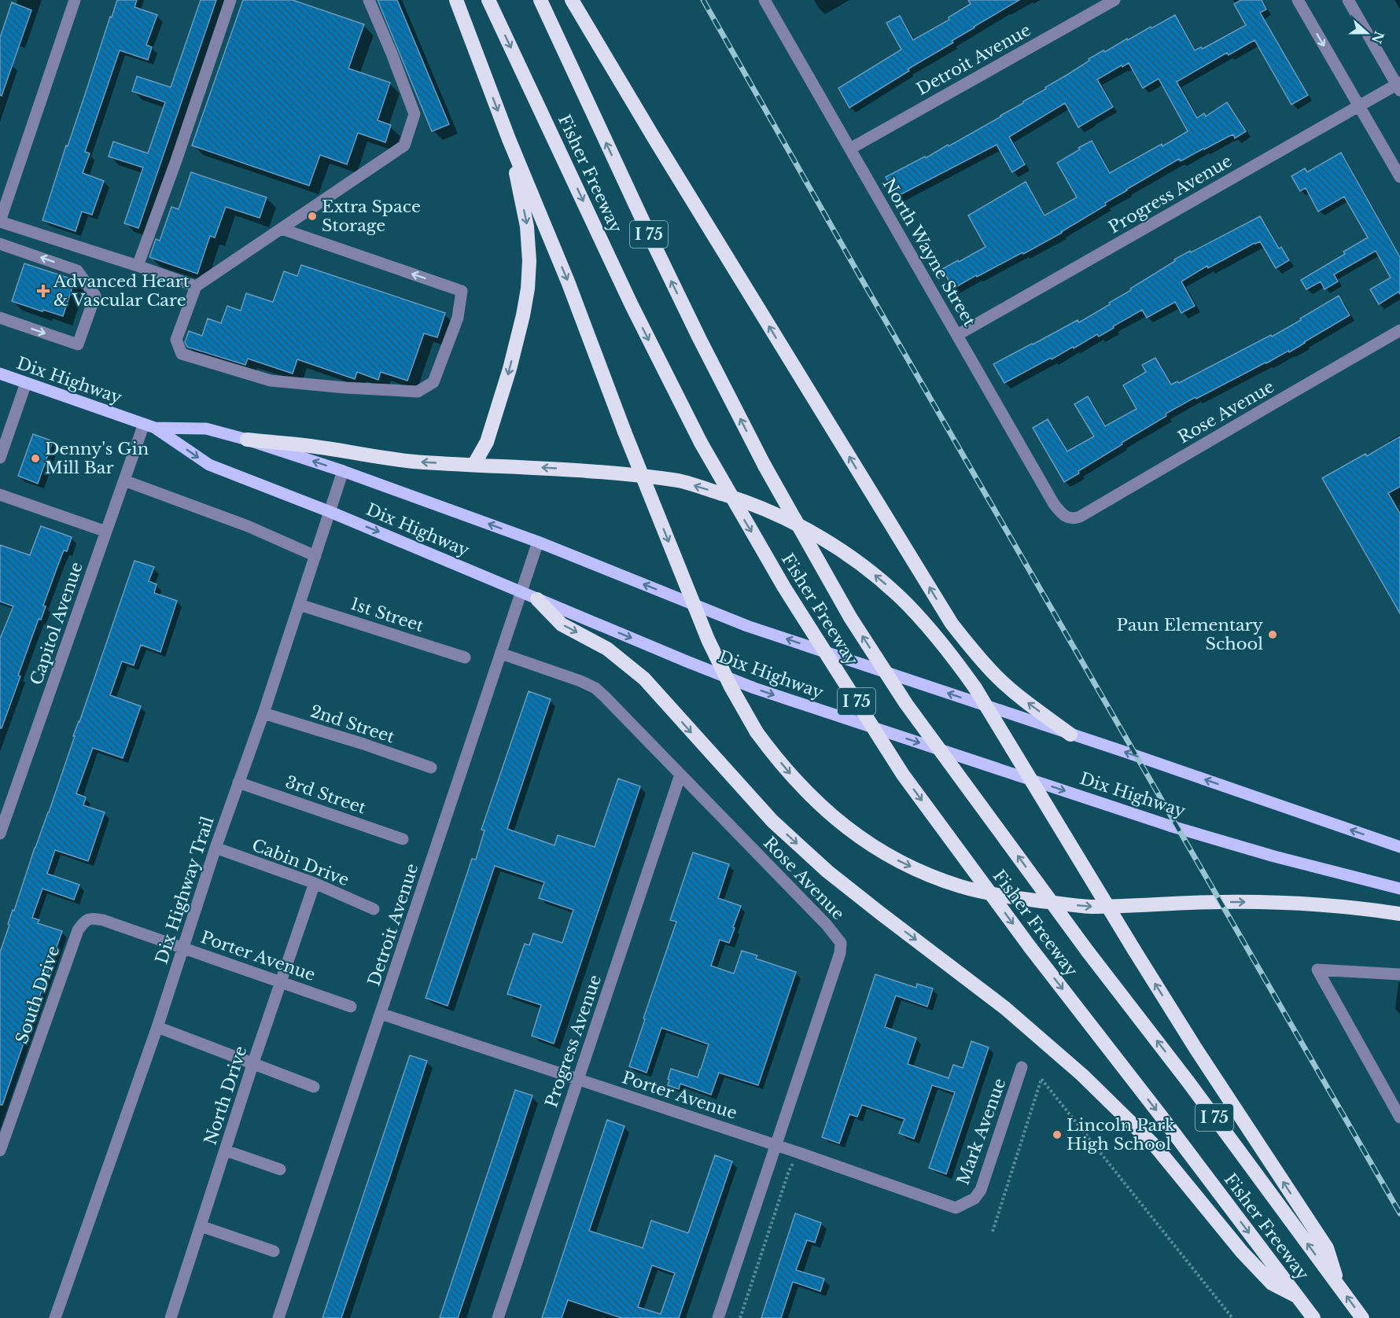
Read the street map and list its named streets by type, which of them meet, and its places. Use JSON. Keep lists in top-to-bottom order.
{
  "streets": {
    "highway": ["Fisher Freeway", "I 75"],
    "main road": ["Dix Highway"],
    "street": [
      "Detroit Avenue",
      "Progress Avenue",
      "North Wayne Street",
      "Rose Avenue",
      "1st Street",
      "Capitol Avenue",
      "2nd Street",
      "3rd Street",
      "Cabin Drive",
      "Dix Highway Trail",
      "Porter Avenue",
      "South Drive",
      "North Drive",
      "Mark Avenue"
    ]
  },
  "crossings": [
    ["Detroit Avenue", "North Wayne Street"],
    ["Detroit Avenue", "Dix Highway"],
    ["Detroit Avenue", "Rose Avenue"],
    ["Detroit Avenue", "Porter Avenue"],
    ["Progress Avenue", "North Wayne Street"],
    ["Progress Avenue", "Rose Avenue"],
    ["Progress Avenue", "Porter Avenue"],
    ["North Wayne Street", "Rose Avenue"],
    ["Dix Highway", "Capitol Avenue"],
    ["Dix Highway", "Dix Highway Trail"],
    ["Rose Avenue", "Porter Avenue"],
    ["1st Street", "Dix Highway Trail"],
    ["2nd Street", "Dix Highway Trail"],
    ["3rd Street", "Dix Highway Trail"],
    ["Cabin Drive", "Dix Highway Trail"],
    ["Cabin Drive", "North Drive"],
    ["Dix Highway Trail", "Porter Avenue"],
    ["Porter Avenue", "South Drive"],
    ["Porter Avenue", "North Drive"],
    ["Porter Avenue", "Mark Avenue"]
  ],
  "places": {
    "other": [
      "Extra Space Storage",
      "Denny's Gin Mill Bar",
      "Paun Elementary School",
      "Lincoln Park High School"
    ],
    "health": ["Advanced Heart & Vascular Care"]
  },
  "north": "right"
}
